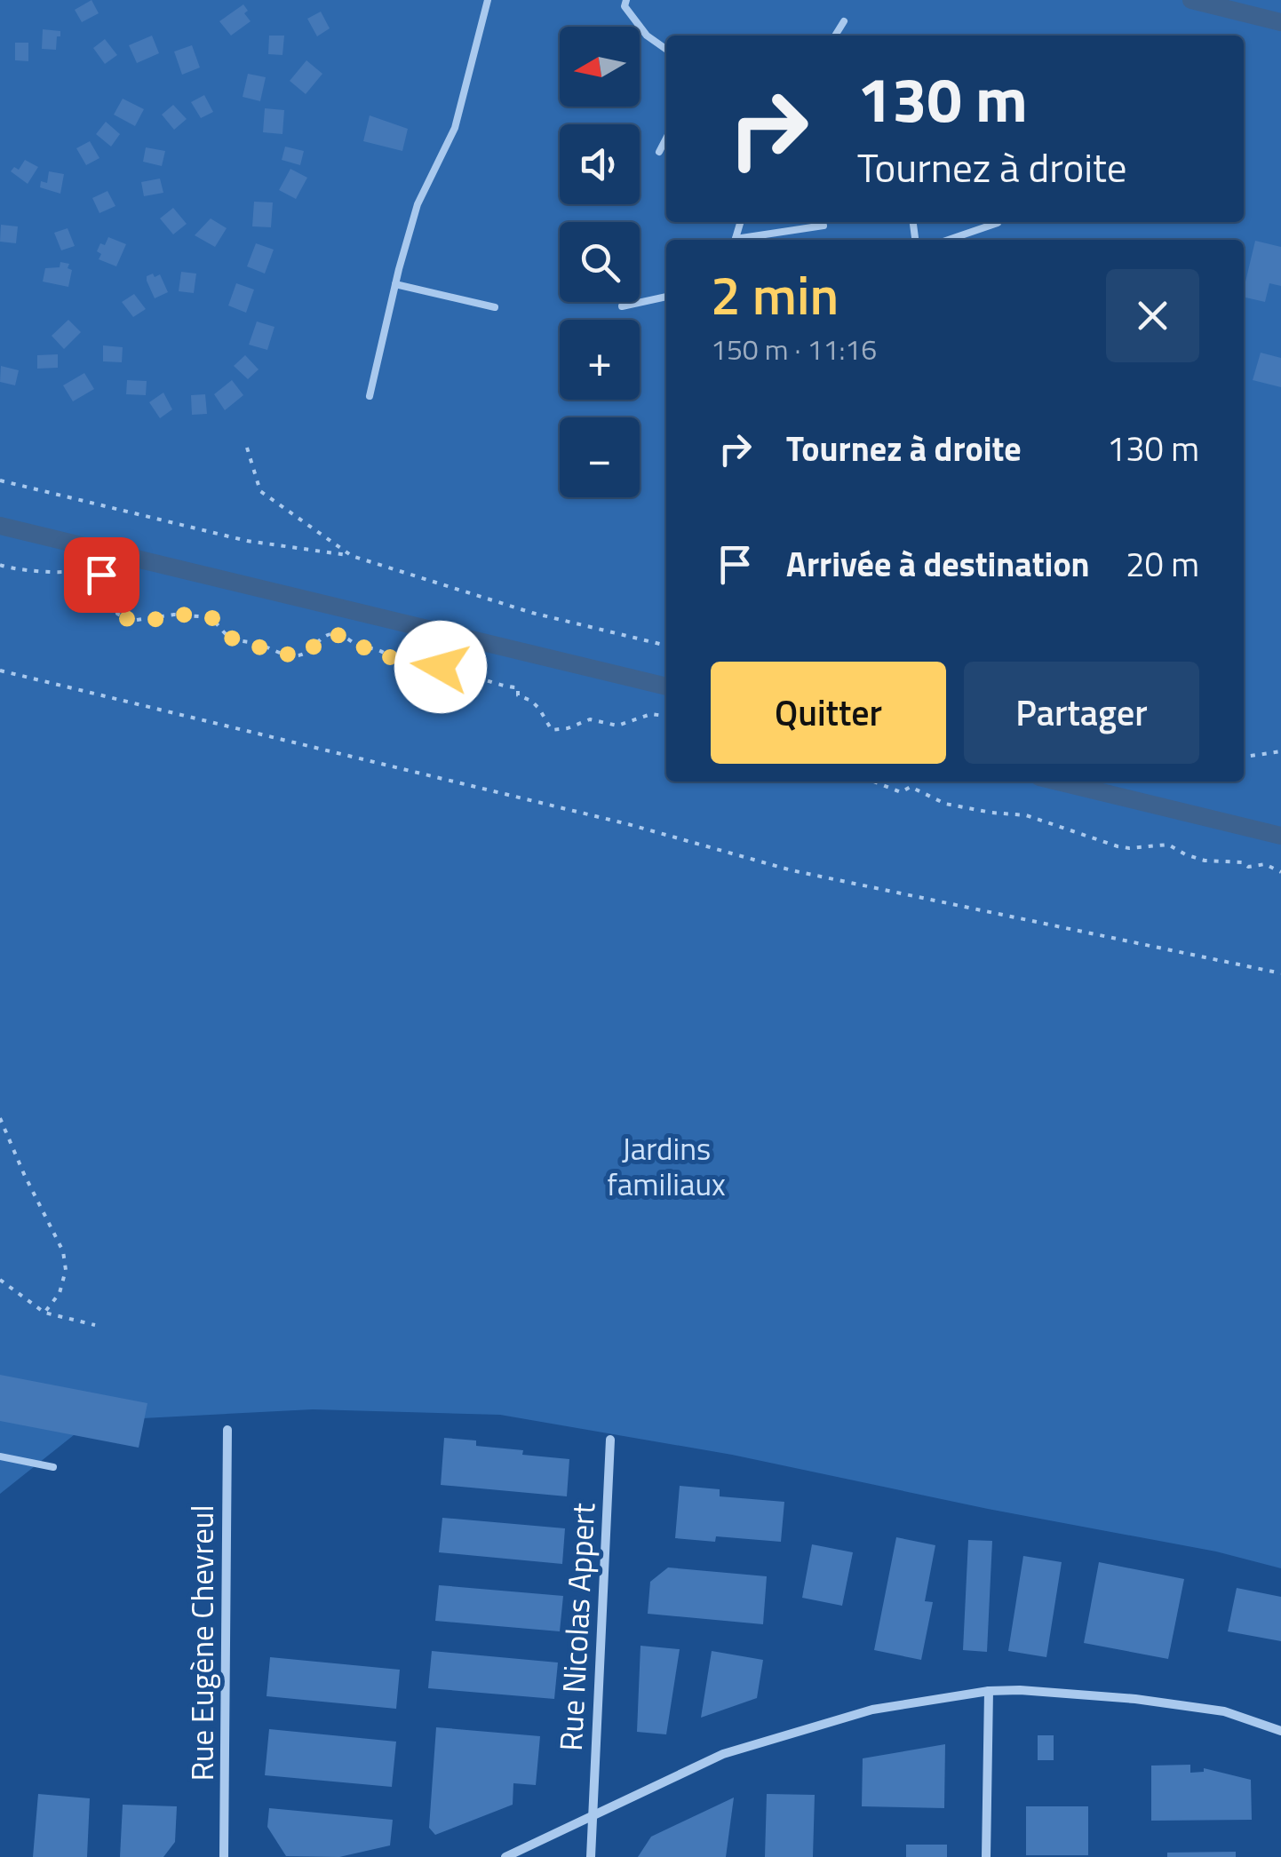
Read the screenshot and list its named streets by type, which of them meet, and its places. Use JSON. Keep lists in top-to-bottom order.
{
  "streets": {
    "street": ["Rue Nicolas Appert", "Rue Eugène Chevreul"]
  },
  "parks": ["Jardins familiaux"],
  "north": "left",
  "page": {
    "map_buttons": ["+", "−"],
    "turn": ["130 m", "Tournez à droite"],
    "heading": ["2 min", "150 m · 11:16"],
    "list": [
      {
        "name": "Tournez à droite",
        "value": "130 m"
      },
      {
        "name": "Arrivée à destination",
        "value": "20 m"
      }
    ],
    "buttons": ["Quitter", "Partager"]
  }
}
